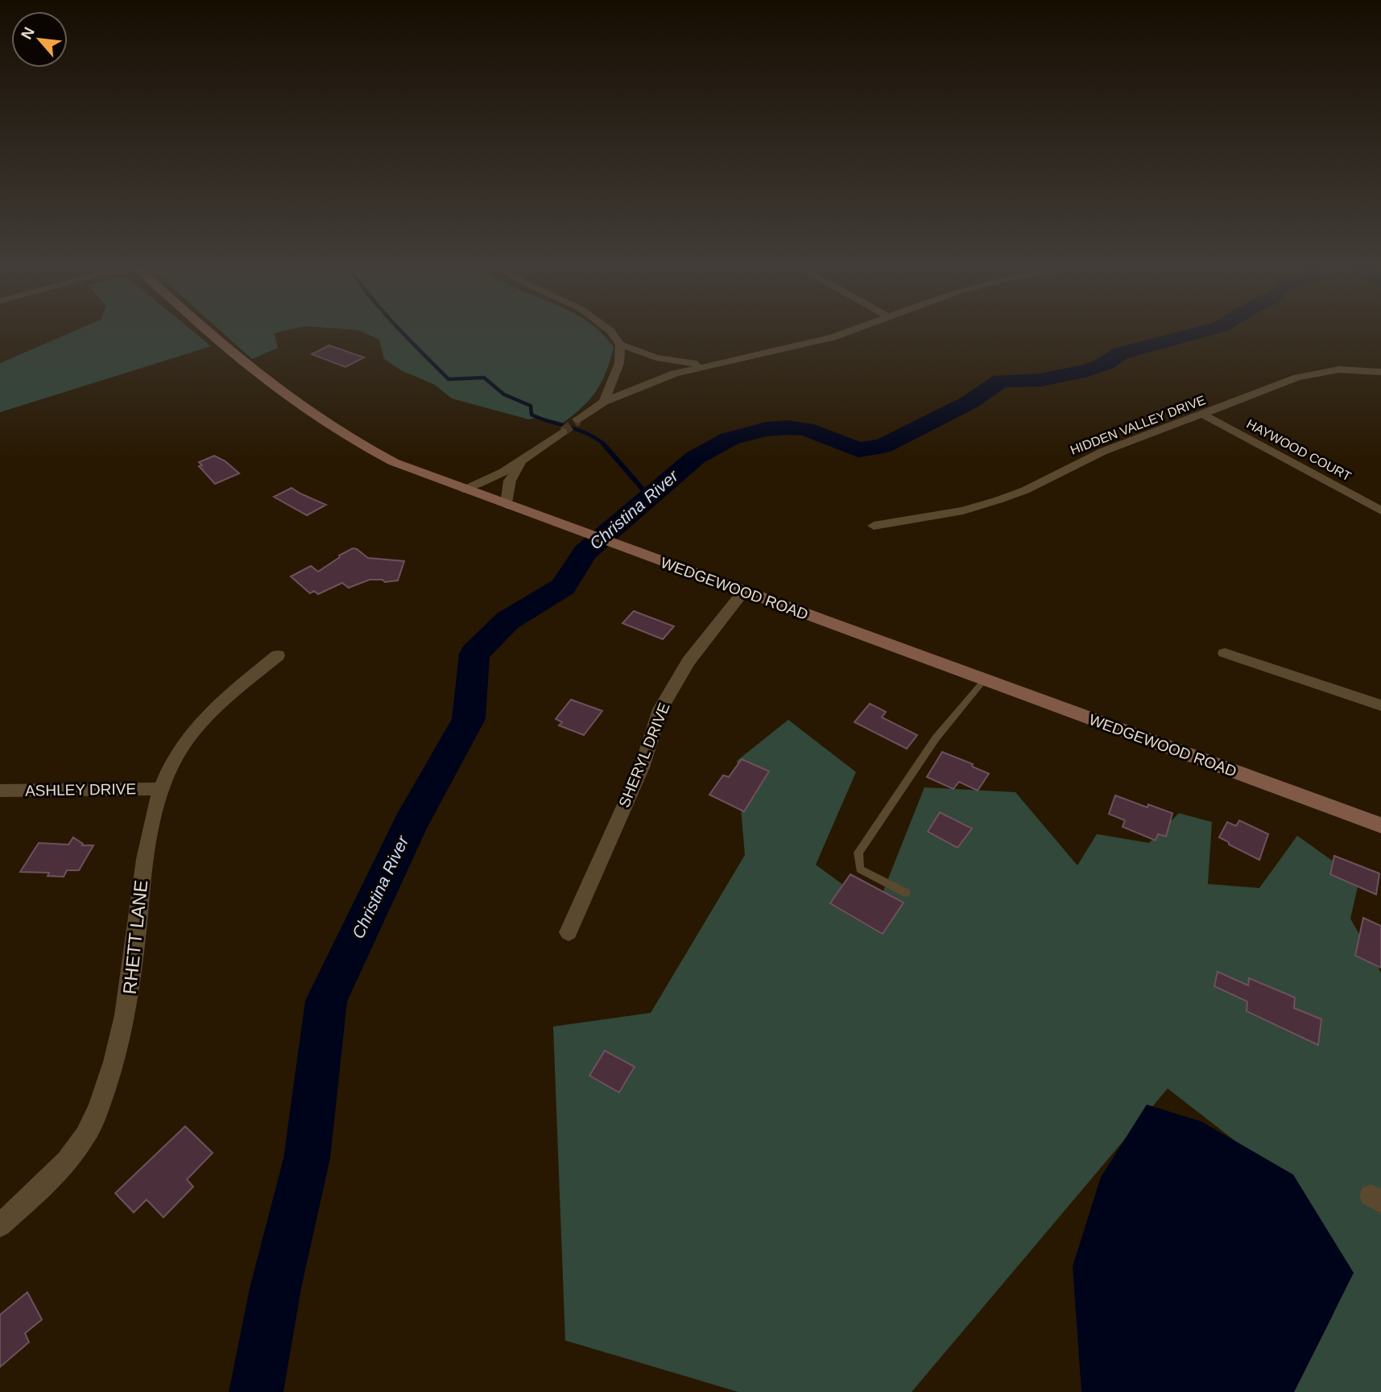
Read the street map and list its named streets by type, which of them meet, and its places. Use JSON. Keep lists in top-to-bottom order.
{
  "streets": {
    "street": [
      "HIDDEN VALLEY DRIVE",
      "HAYWOOD COURT",
      "WEDGEWOOD ROAD",
      "SHERYL DRIVE",
      "ASHLEY DRIVE",
      "RHETT LANE"
    ]
  },
  "crossings": [
    ["HIDDEN VALLEY DRIVE", "HAYWOOD COURT"],
    ["WEDGEWOOD ROAD", "SHERYL DRIVE"],
    ["ASHLEY DRIVE", "RHETT LANE"]
  ],
  "water": ["Christina River"],
  "north": "top left"
}
